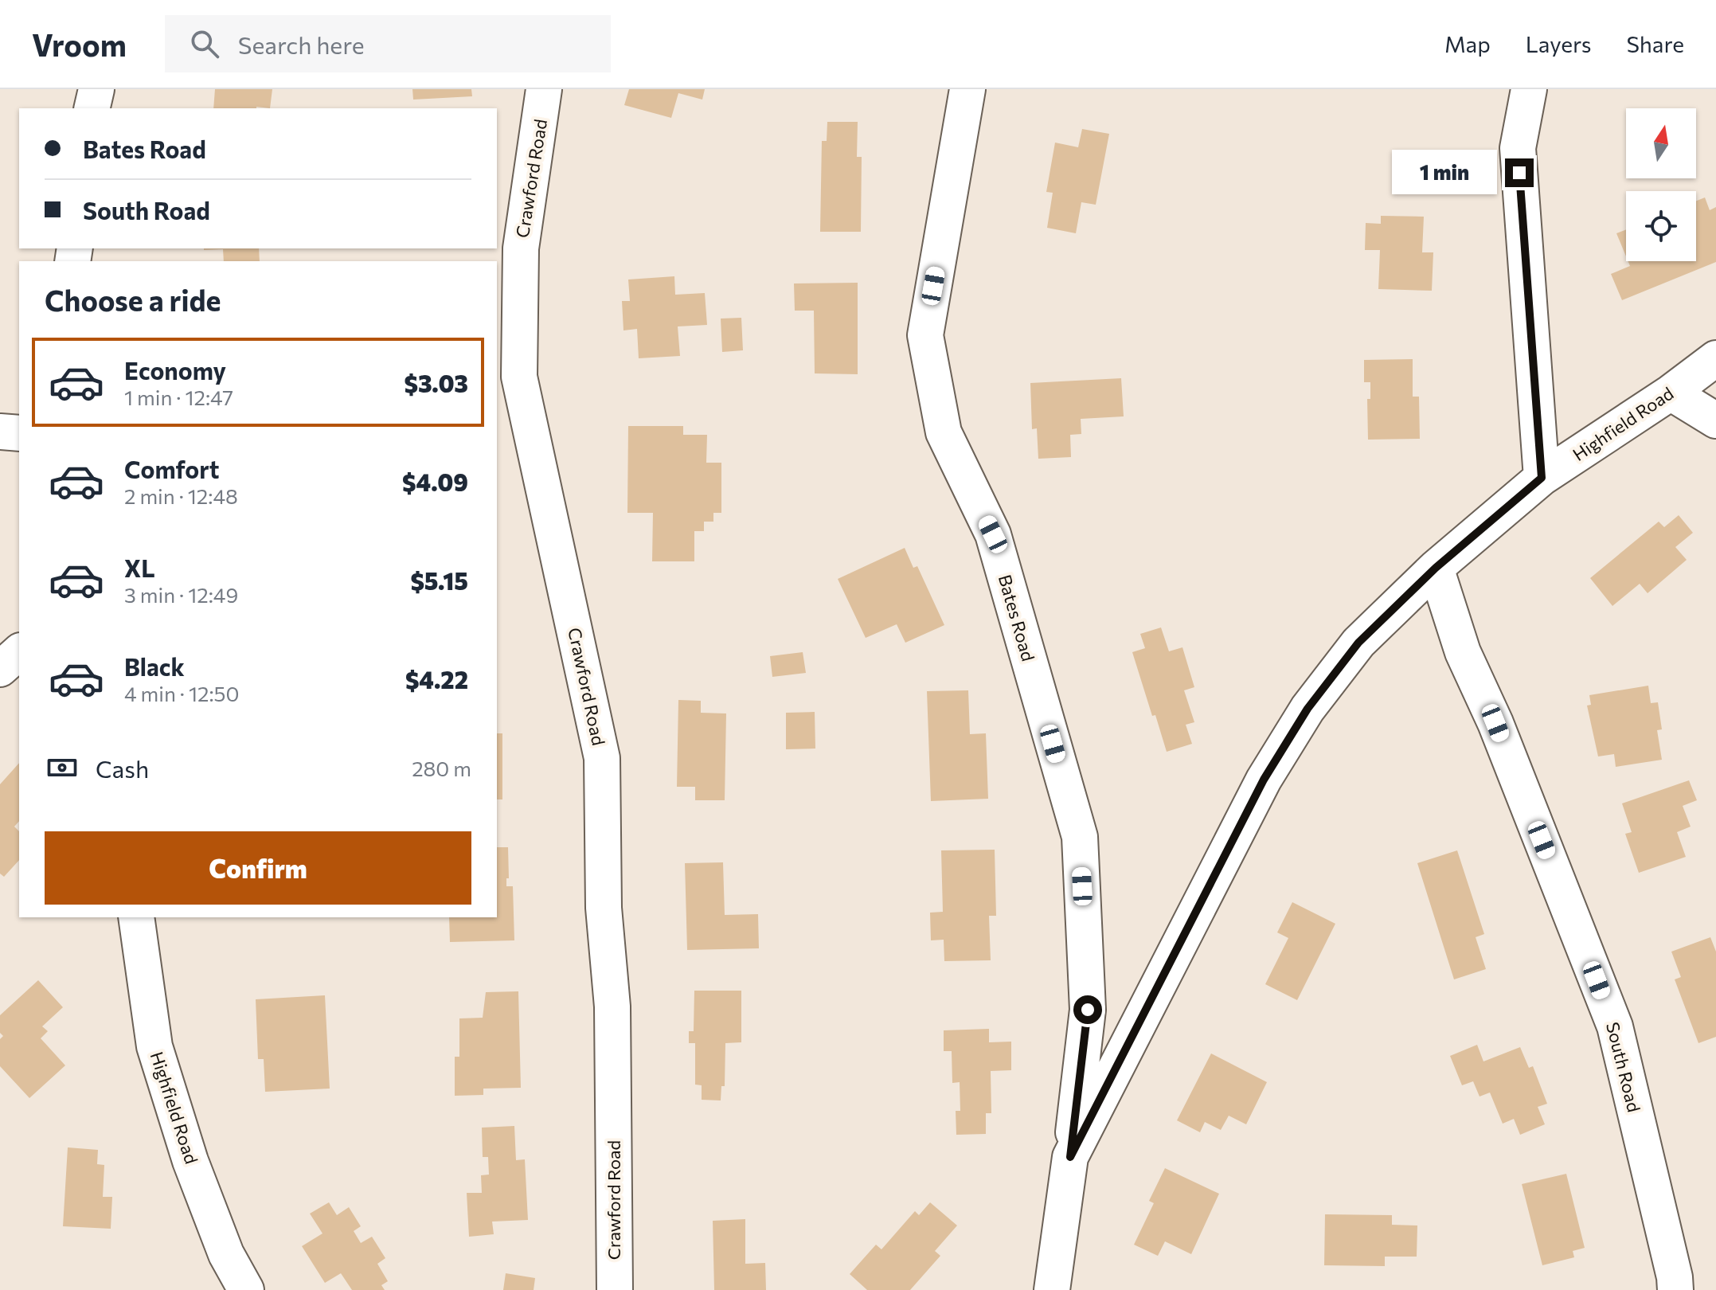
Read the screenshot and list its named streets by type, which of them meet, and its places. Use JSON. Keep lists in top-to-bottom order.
{
  "streets": {
    "street": [
      "Crawford Road",
      "Highfield Road",
      "Bates Road",
      "South Road"
    ]
  },
  "crossings": [
    ["Highfield Road", "Bates Road"],
    ["Highfield Road", "South Road"]
  ],
  "north": "top",
  "page": {
    "header": "Vroom",
    "search": "Search here",
    "nav": ["Map", "Layers", "Share"],
    "banner": ["Bates Road", "South Road"],
    "bubble": "1 min",
    "heading": "Choose a ride",
    "list": [
      {
        "name": "Economy",
        "note": "1 min · 12:47",
        "value": "$3.03"
      },
      {
        "name": "Comfort",
        "note": "2 min · 12:48",
        "value": "$4.09"
      },
      {
        "name": "XL",
        "note": "3 min · 12:49",
        "value": "$5.15"
      },
      {
        "name": "Black",
        "note": "4 min · 12:50",
        "value": "$4.22"
      }
    ],
    "pay": ["Cash", "280 m"],
    "buttons": "Confirm"
  }
}
